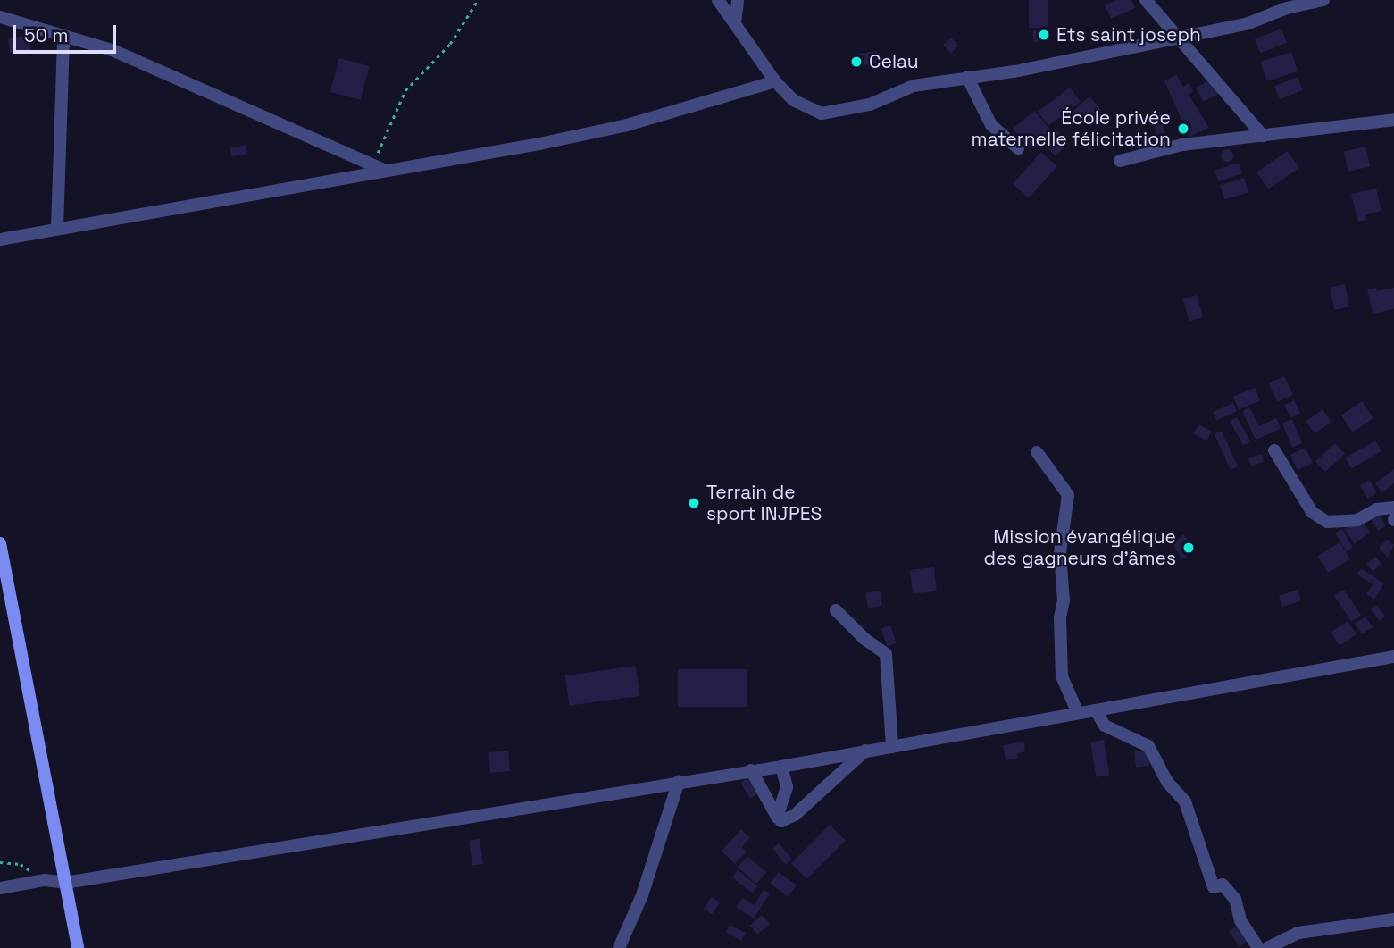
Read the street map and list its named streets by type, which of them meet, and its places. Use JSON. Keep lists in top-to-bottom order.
{
  "places": [
    "Ets saint joseph",
    "Celau",
    "École privée maternelle félicitation",
    "Terrain de sport INJPES",
    "Mission évangélique des gagneurs d'âmes"
  ],
  "scale_bar": "50 m"
}
